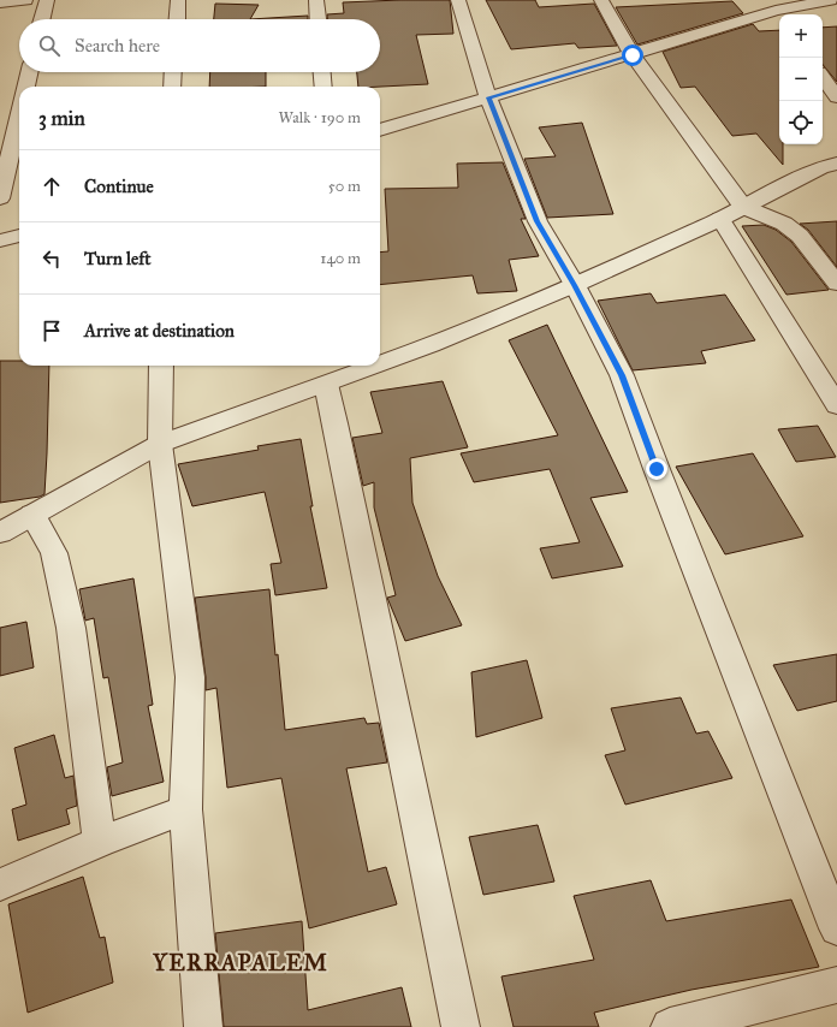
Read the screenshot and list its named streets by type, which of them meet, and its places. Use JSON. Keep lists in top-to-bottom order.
{
  "districts": ["YERRAPALEM"],
  "page": {
    "map_buttons": ["+", "−"],
    "search": "Search here",
    "heading": ["3 min", "Walk · 190 m"],
    "list": [
      ["Continue", "50 m"],
      ["Turn left", "140 m"],
      "Arrive at destination"
    ]
  }
}
